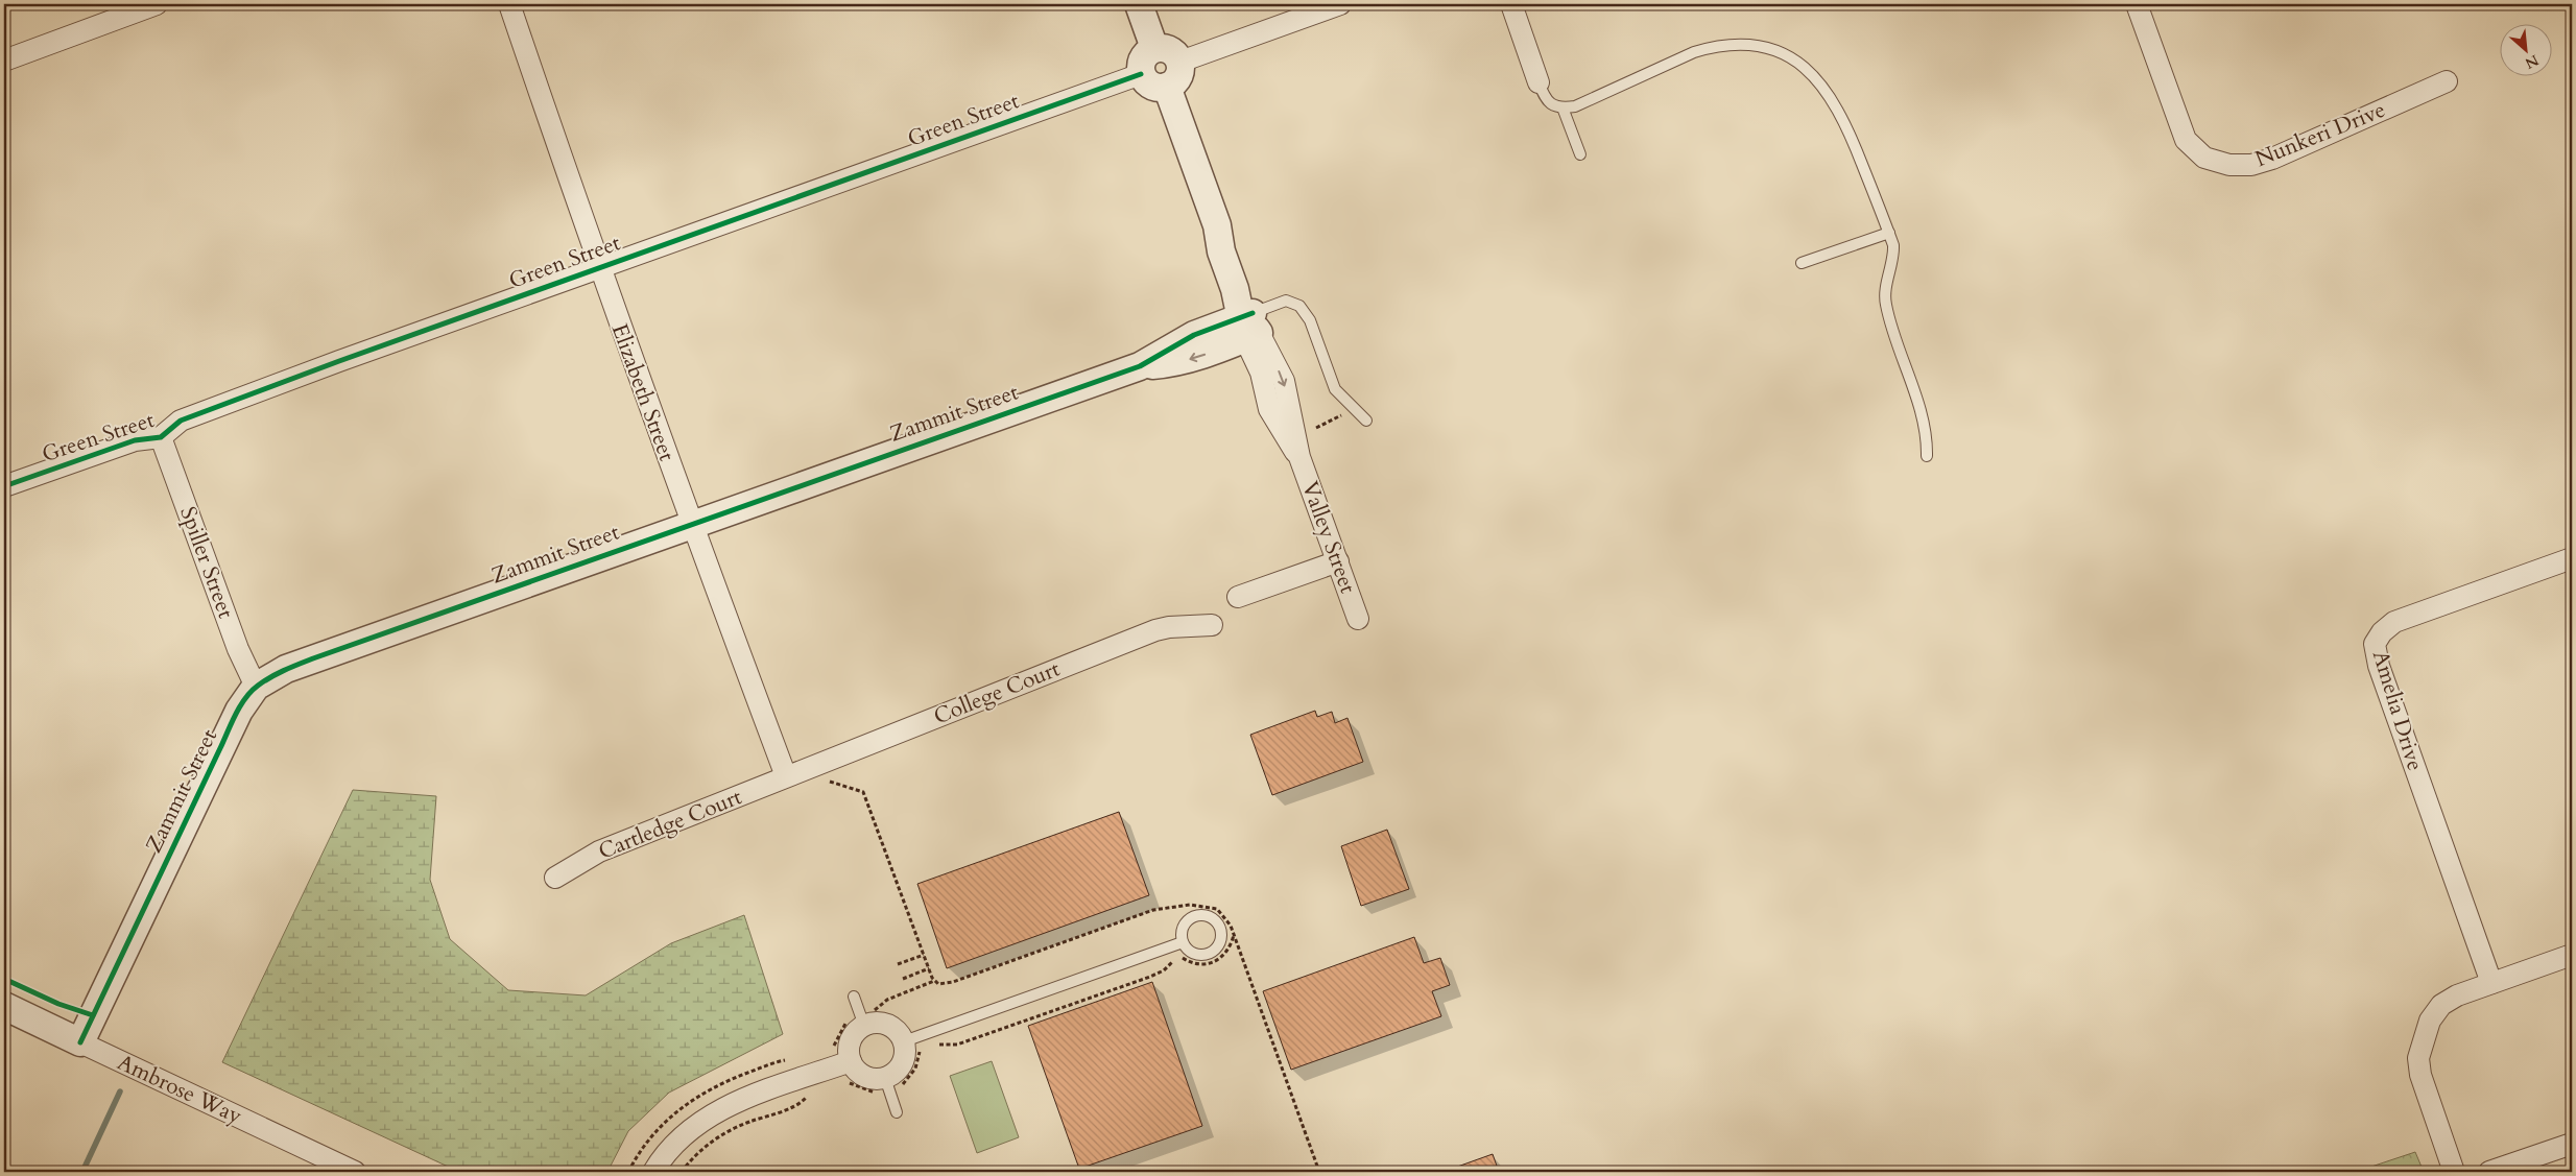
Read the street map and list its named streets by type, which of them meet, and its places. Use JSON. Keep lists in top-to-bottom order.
{
  "streets": {
    "street": [
      "Green Street",
      "Nunkeri Drive",
      "Elizabeth Street",
      "Zammit Street",
      "Valley Street",
      "Spiller Street",
      "College Court",
      "Amelia Drive",
      "Cartledge Court",
      "Ambrose Way"
    ]
  },
  "crossings": [
    ["Green Street", "Elizabeth Street"],
    ["Green Street", "Valley Street"],
    ["Green Street", "Spiller Street"],
    ["Elizabeth Street", "Zammit Street"],
    ["Elizabeth Street", "College Court"],
    ["Elizabeth Street", "Cartledge Court"],
    ["Zammit Street", "Valley Street"],
    ["Zammit Street", "Spiller Street"],
    ["Zammit Street", "Ambrose Way"],
    ["College Court", "Cartledge Court"]
  ],
  "north": "bottom right"
}
